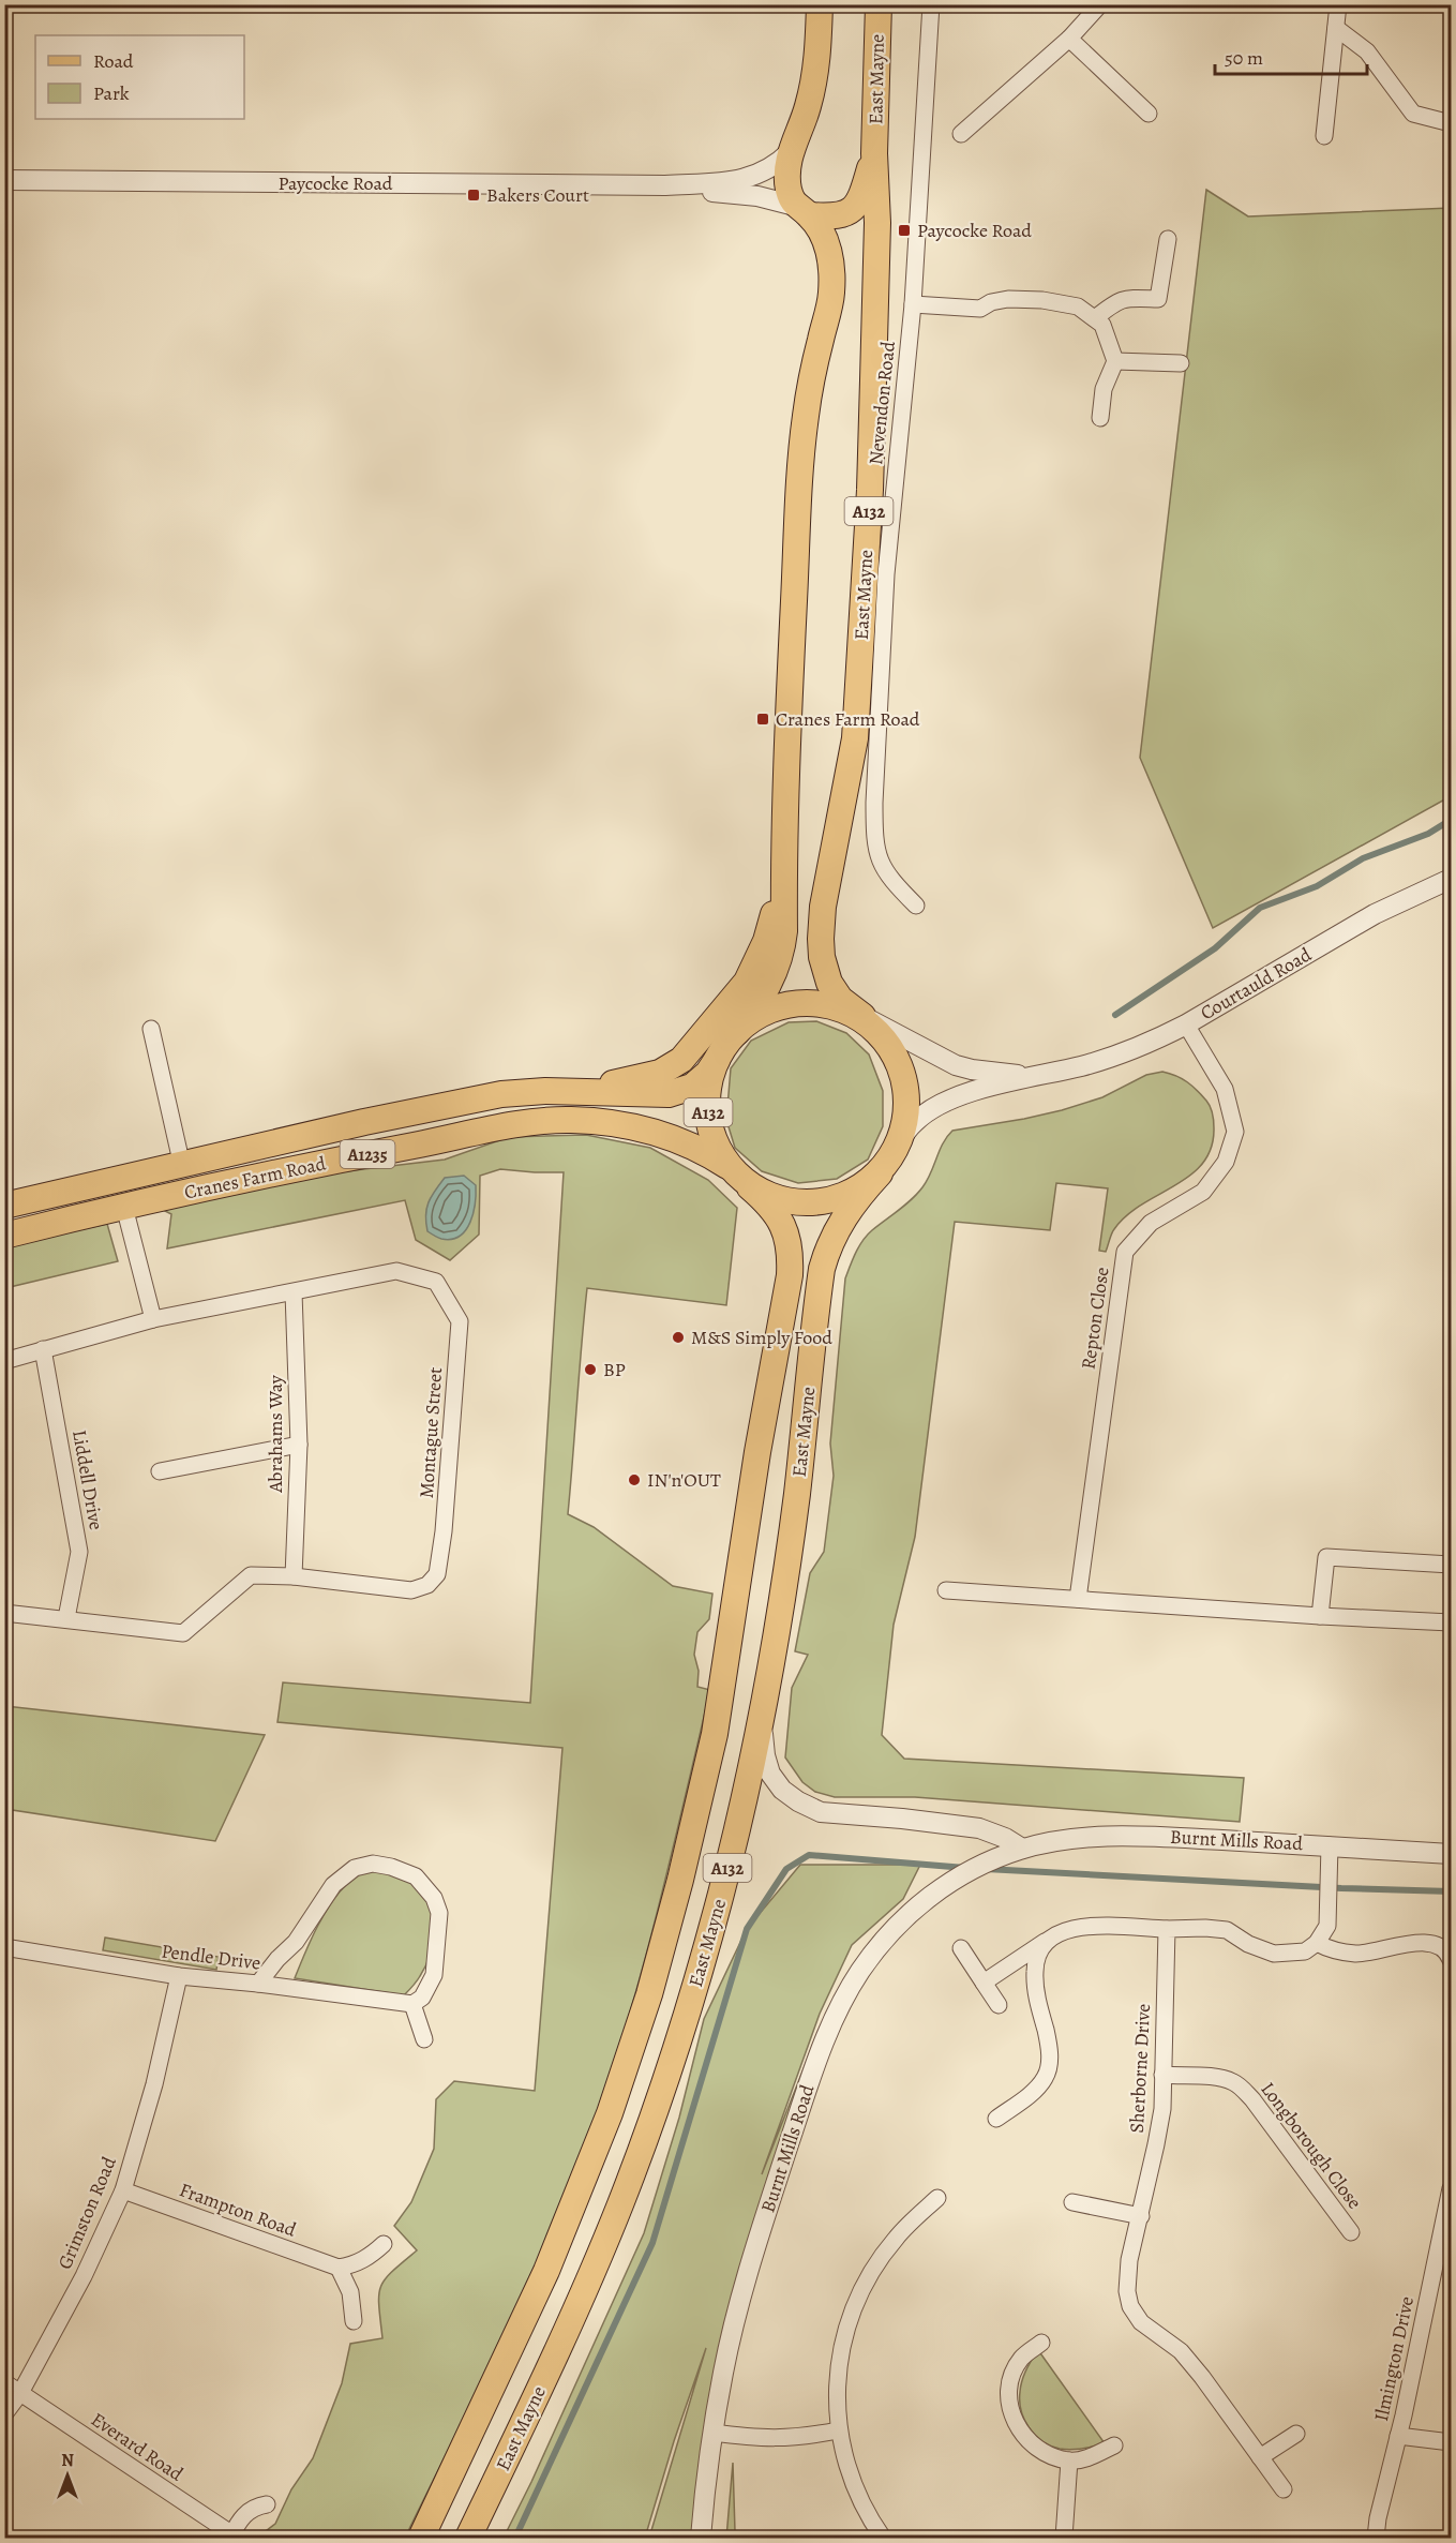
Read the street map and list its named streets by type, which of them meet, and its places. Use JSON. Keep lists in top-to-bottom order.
{
  "streets": {
    "main road": [
      "East Mayne",
      "A132",
      "A1235",
      "Cranes Farm Road"
    ],
    "street": [
      "Paycocke Road",
      "Nevendon Road",
      "Courtauld Road",
      "Repton Close",
      "Montague Street",
      "Abrahams Way",
      "Liddell Drive",
      "Burnt Mills Road",
      "Pendle Drive",
      "Sherborne Drive",
      "Longborough Close",
      "Frampton Road",
      "Grimston Road",
      "Ilmington Drive",
      "Everard Road"
    ]
  },
  "crossings": [
    ["East Mayne", "Paycocke Road"],
    ["East Mayne", "A132"],
    ["East Mayne", "Courtauld Road"],
    ["East Mayne", "Cranes Farm Road"],
    ["Paycocke Road", "A132"],
    ["A132", "Courtauld Road"],
    ["A132", "Cranes Farm Road"],
    ["Courtauld Road", "Cranes Farm Road"],
    ["Courtauld Road", "Repton Close"],
    ["Montague Street", "Abrahams Way"],
    ["Montague Street", "Liddell Drive"],
    ["Pendle Drive", "Grimston Road"],
    ["Sherborne Drive", "Longborough Close"],
    ["Frampton Road", "Grimston Road"],
    ["Grimston Road", "Everard Road"]
  ],
  "places": {
    "transit": ["Bakers Court", "Paycocke Road", "Cranes Farm Road"],
    "other": ["M&S Simply Food", "BP", "IN'n'OUT"]
  },
  "legend": ["Road", "Park"],
  "scale_bar": "50 m",
  "north": "top"
}
